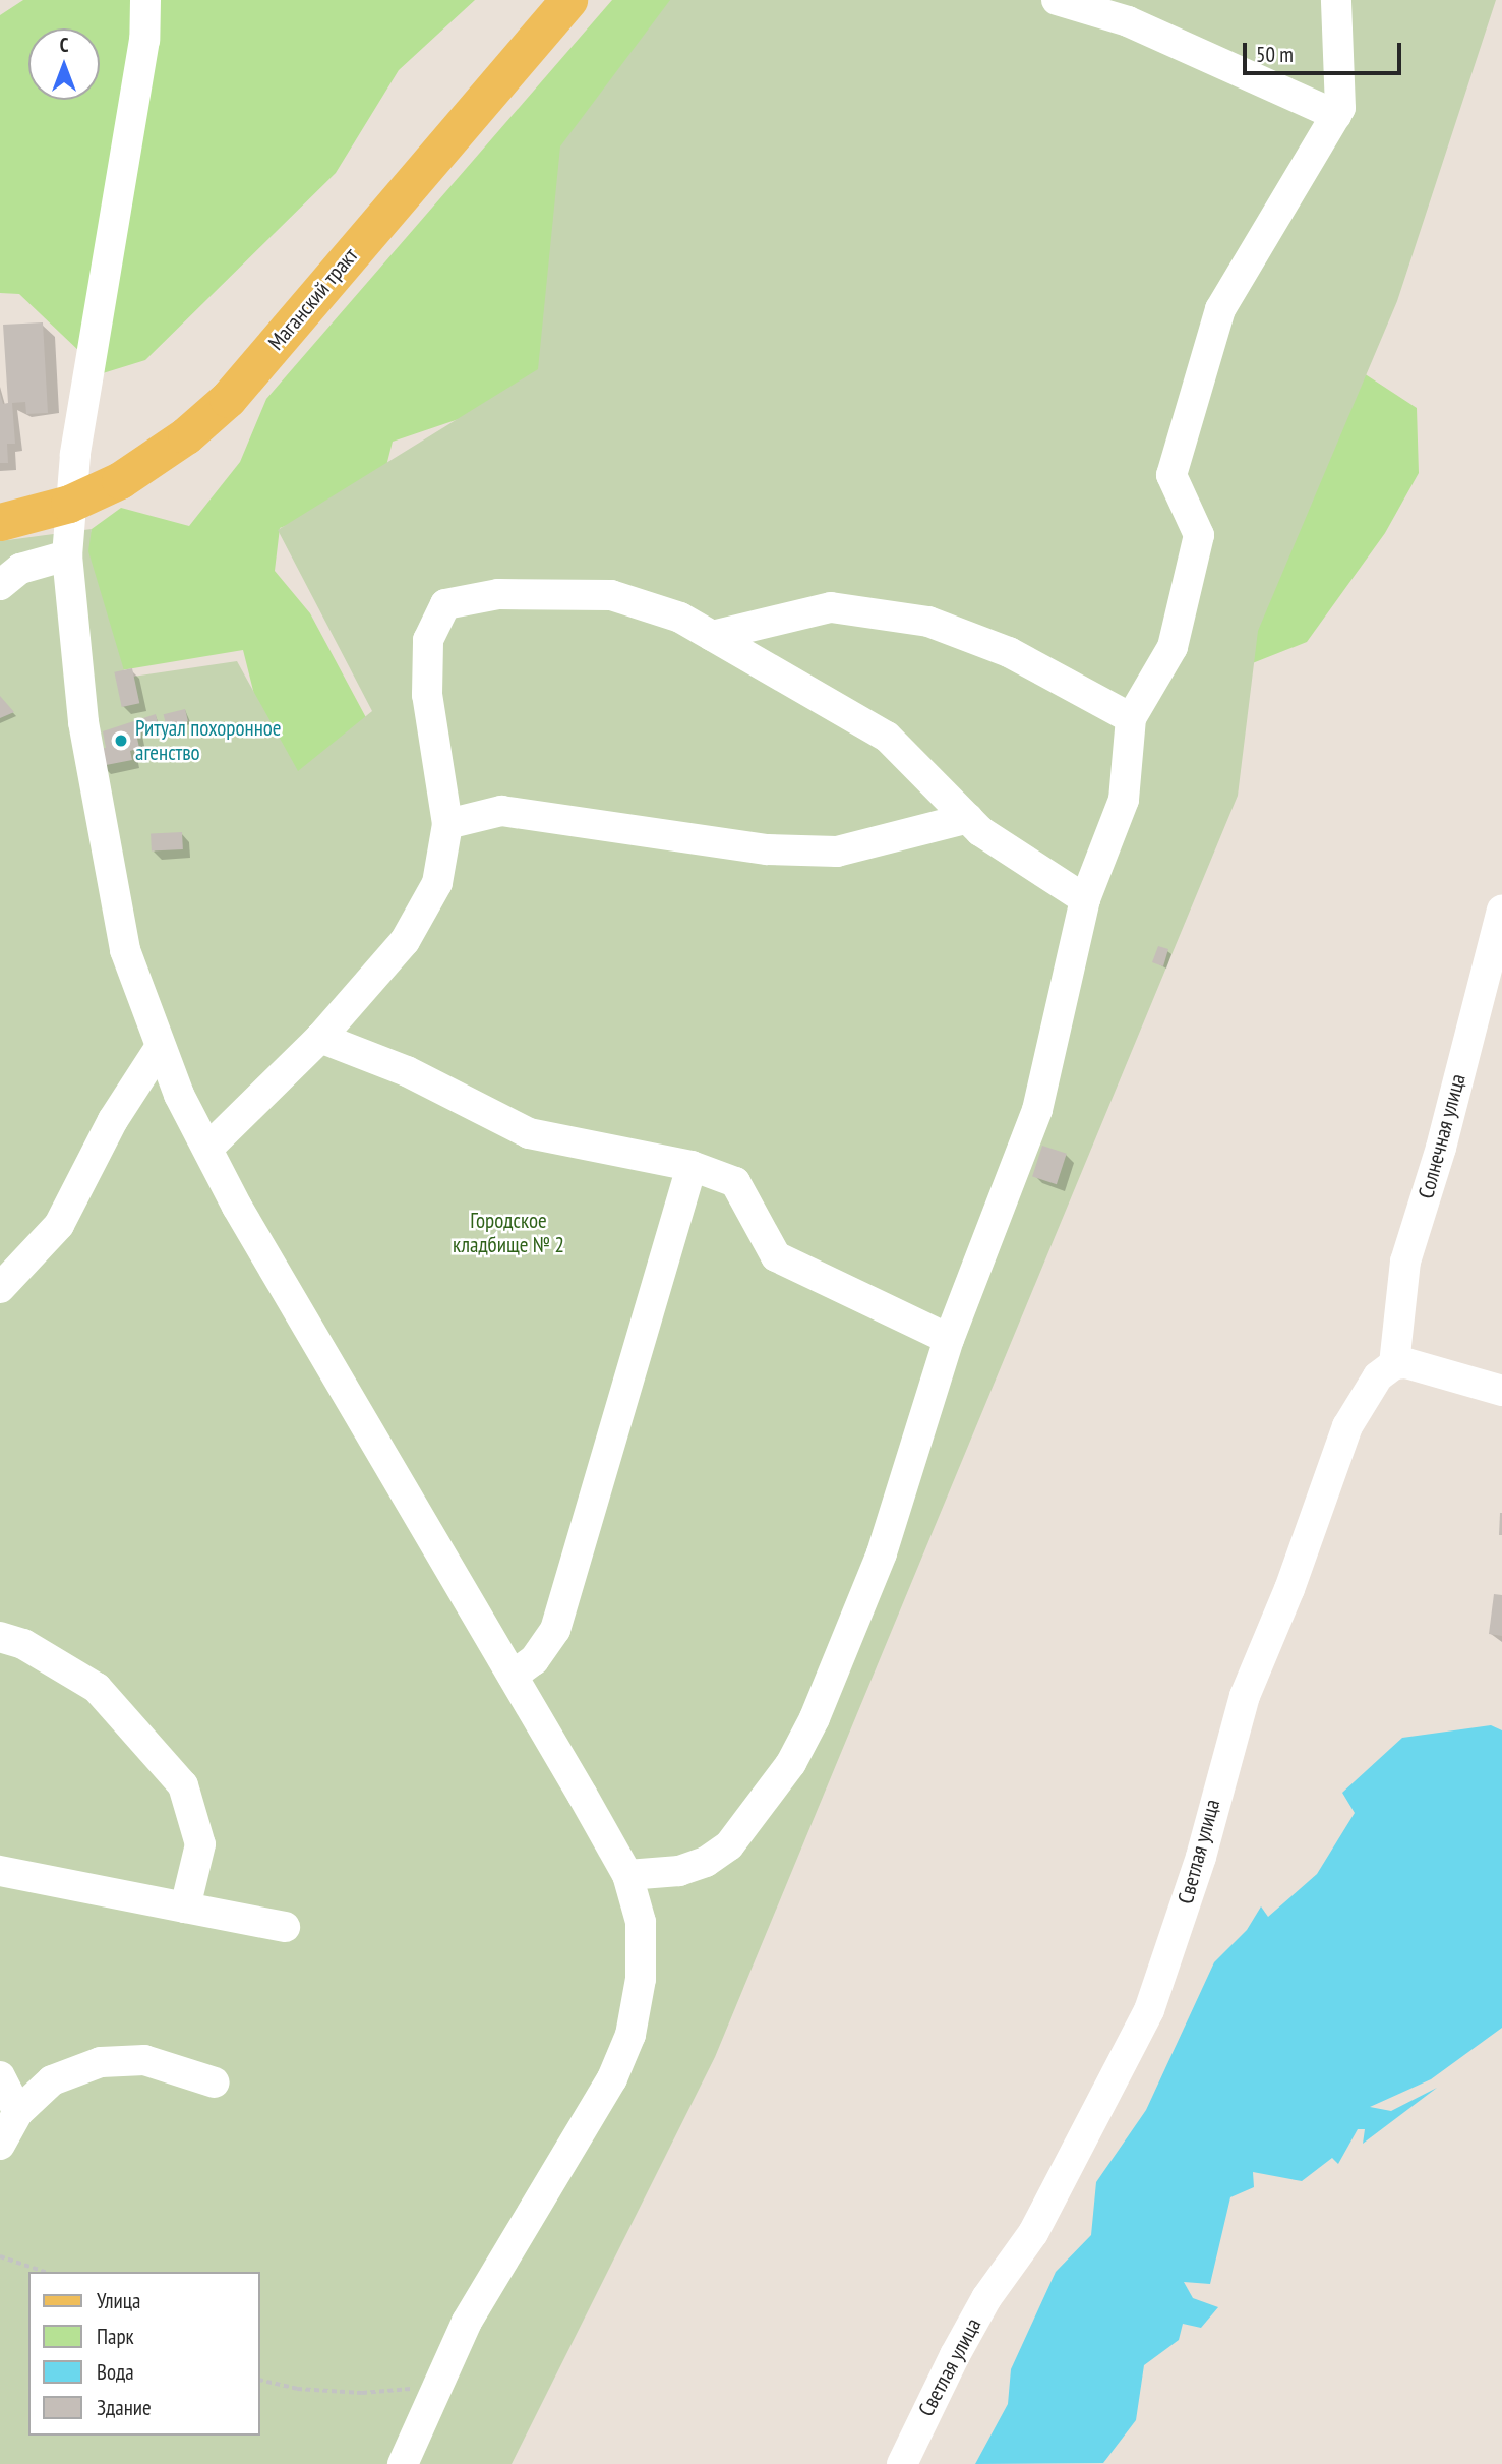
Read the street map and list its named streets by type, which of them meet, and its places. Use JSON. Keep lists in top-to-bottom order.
{
  "streets": {
    "main road": ["Маганский тракт"],
    "street": ["Солнечная улица", "Светлая улица"]
  },
  "crossings": [
    ["Солнечная улица", "Светлая улица"]
  ],
  "parks": ["Городское кладбище № 2"],
  "places": ["Ритуал похоронное агенство"],
  "legend": [
    "Улица",
    "Парк",
    "Вода",
    "Здание"
  ],
  "scale_bar": "50 m",
  "north": "top"
}
